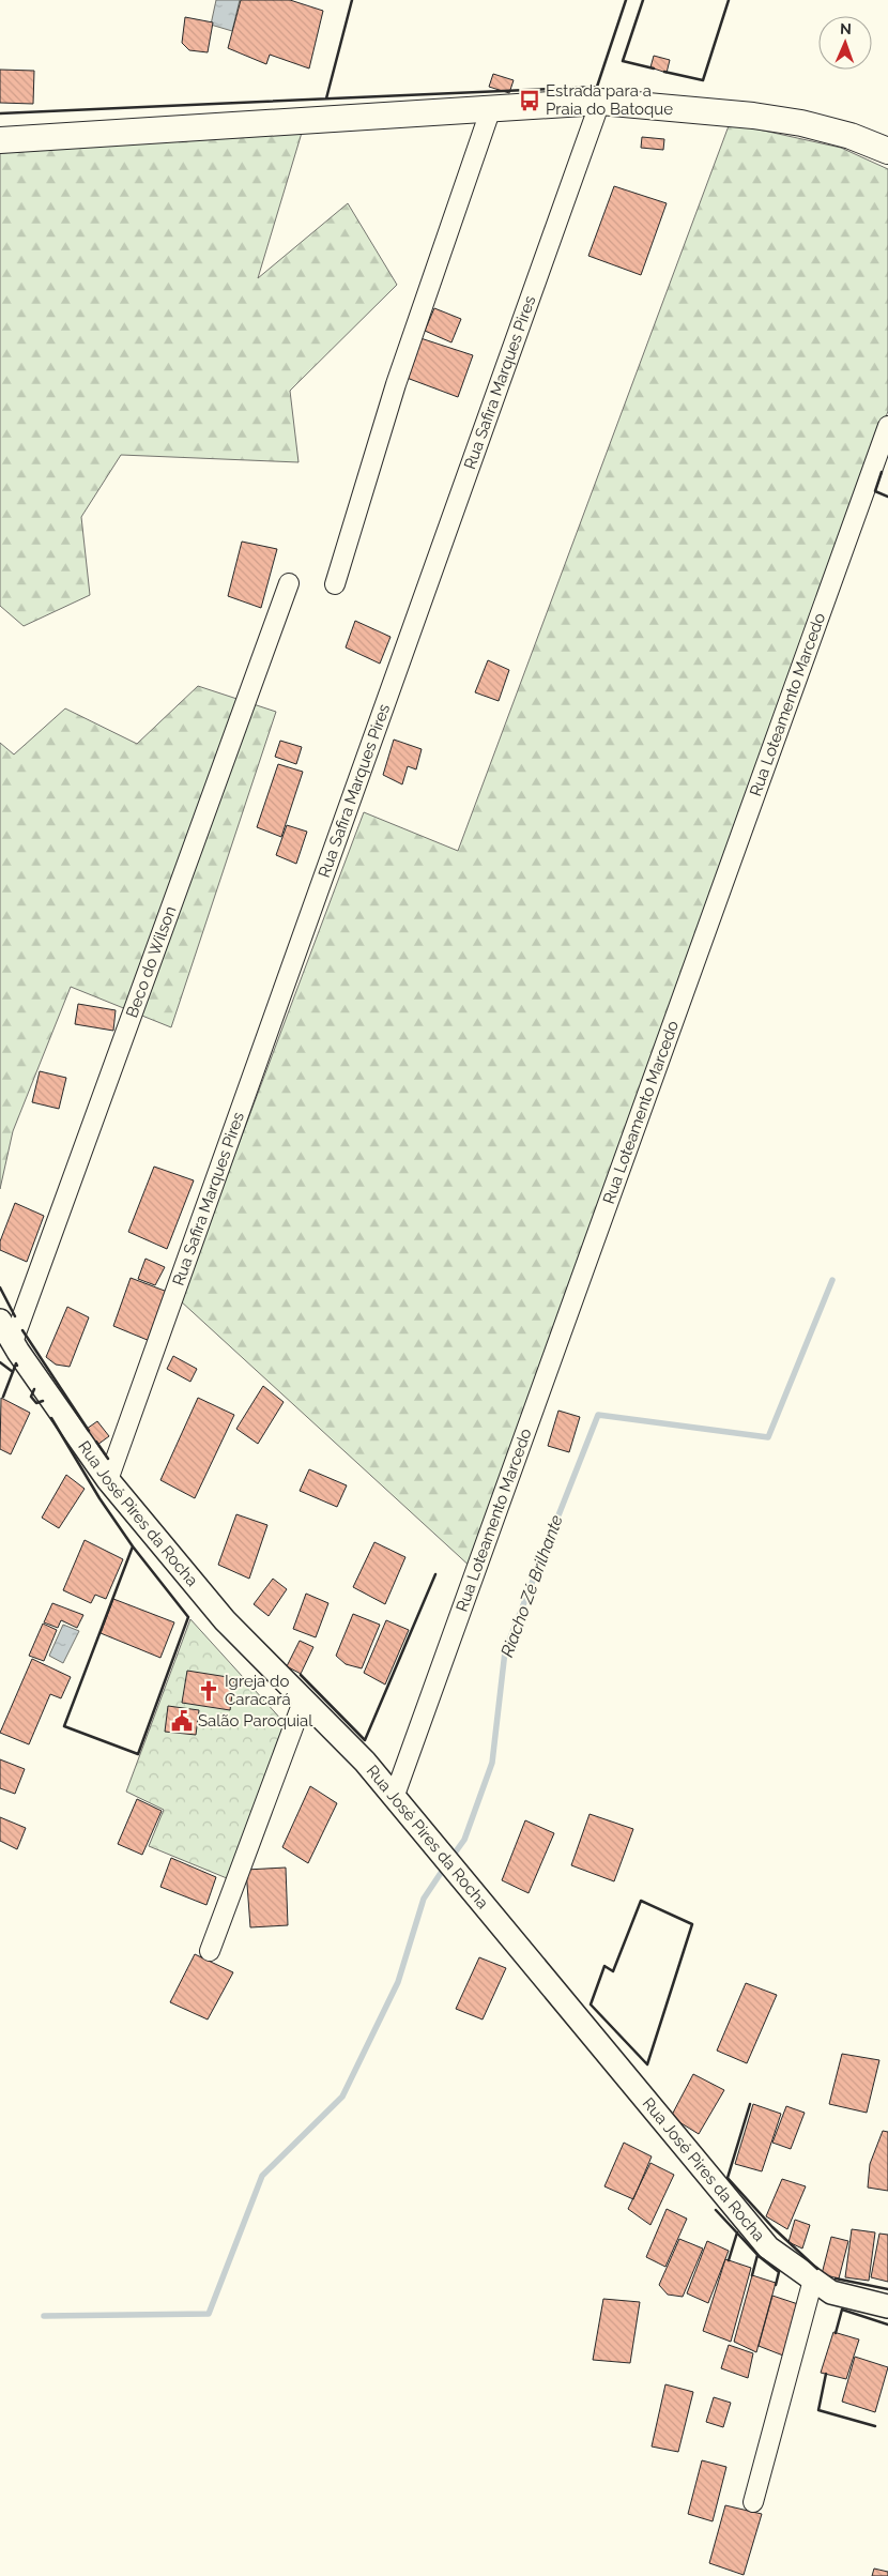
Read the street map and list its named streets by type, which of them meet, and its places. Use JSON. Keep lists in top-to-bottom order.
{
  "streets": {
    "street": [
      "Rua Safira Marques Pires",
      "Rua Loteamento Marcedo",
      "Beco do Wilson",
      "Rua José Pires da Rocha"
    ]
  },
  "crossings": [
    ["Rua Safira Marques Pires", "Rua José Pires da Rocha"],
    ["Rua Loteamento Marcedo", "Rua José Pires da Rocha"],
    ["Beco do Wilson", "Rua José Pires da Rocha"]
  ],
  "water": ["Riacho Zé Brilhante"],
  "places": {
    "bus stop": ["Estrada para a Praia do Batoque"],
    "church": ["Igreja do Caracará"],
    "public building": ["Salão Paroquial"]
  },
  "north": "top"
}
